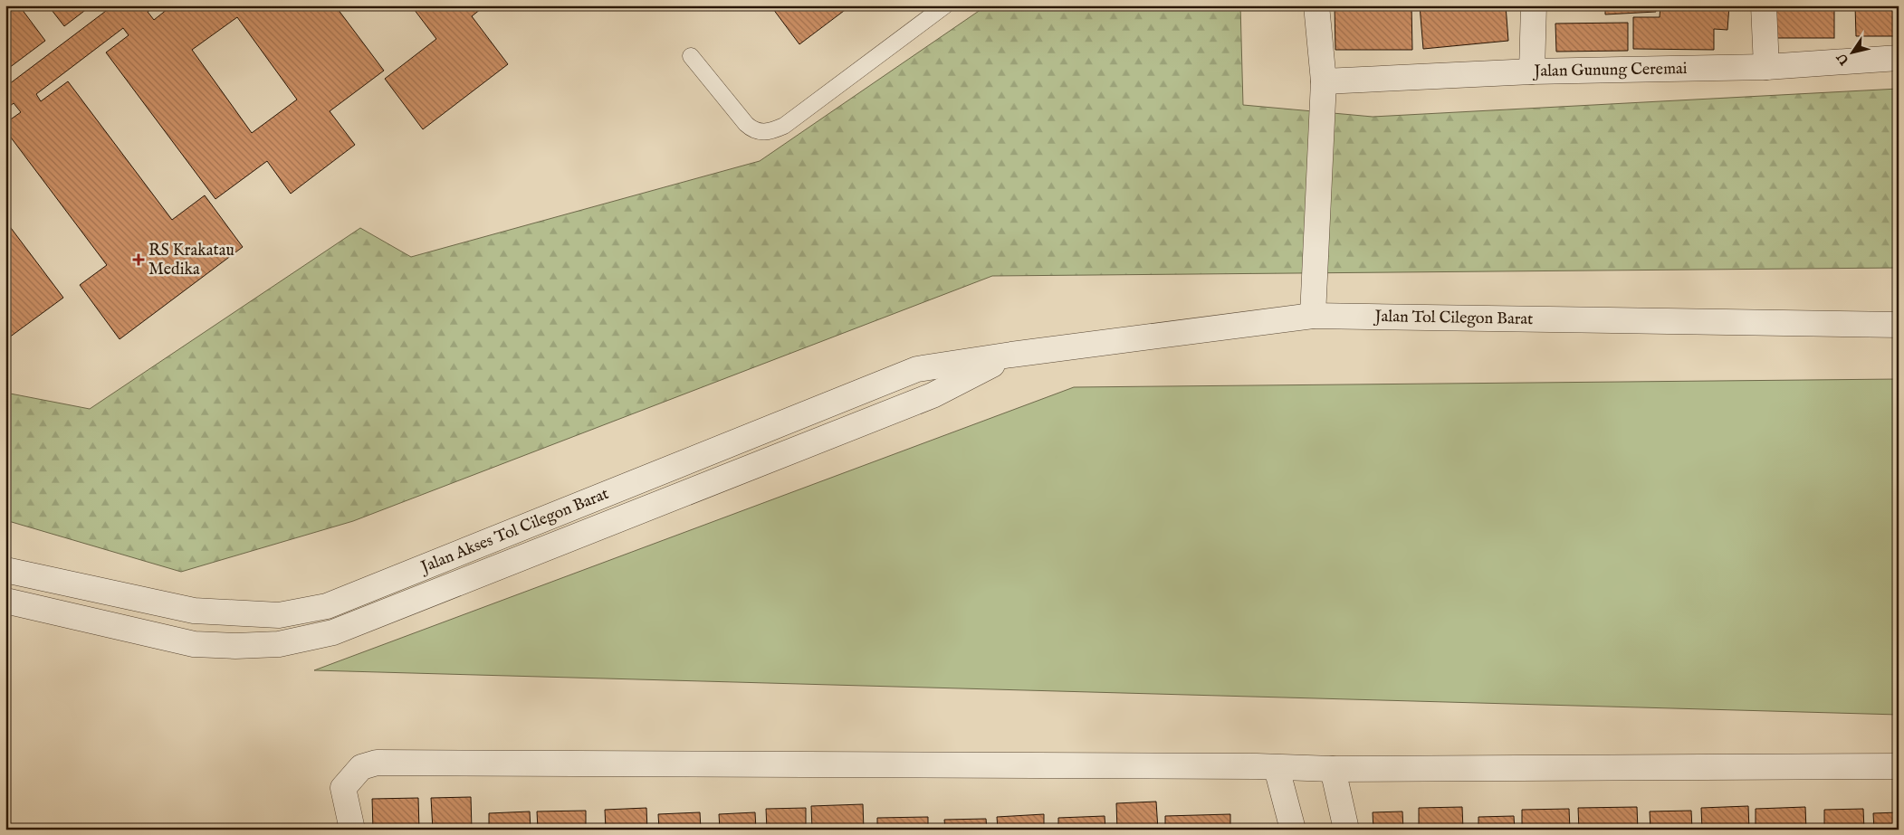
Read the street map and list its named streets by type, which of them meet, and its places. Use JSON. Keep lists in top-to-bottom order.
{
  "streets": {
    "street": ["Jalan Gunung Ceremai", "Jalan Tol Cilegon Barat", "Jalan Akses Tol Cilegon Barat"]
  },
  "crossings": [
    ["Jalan Tol Cilegon Barat", "Jalan Akses Tol Cilegon Barat"]
  ],
  "places": {
    "health": ["RS Krakatau Medika"]
  },
  "north": "bottom left"
}
